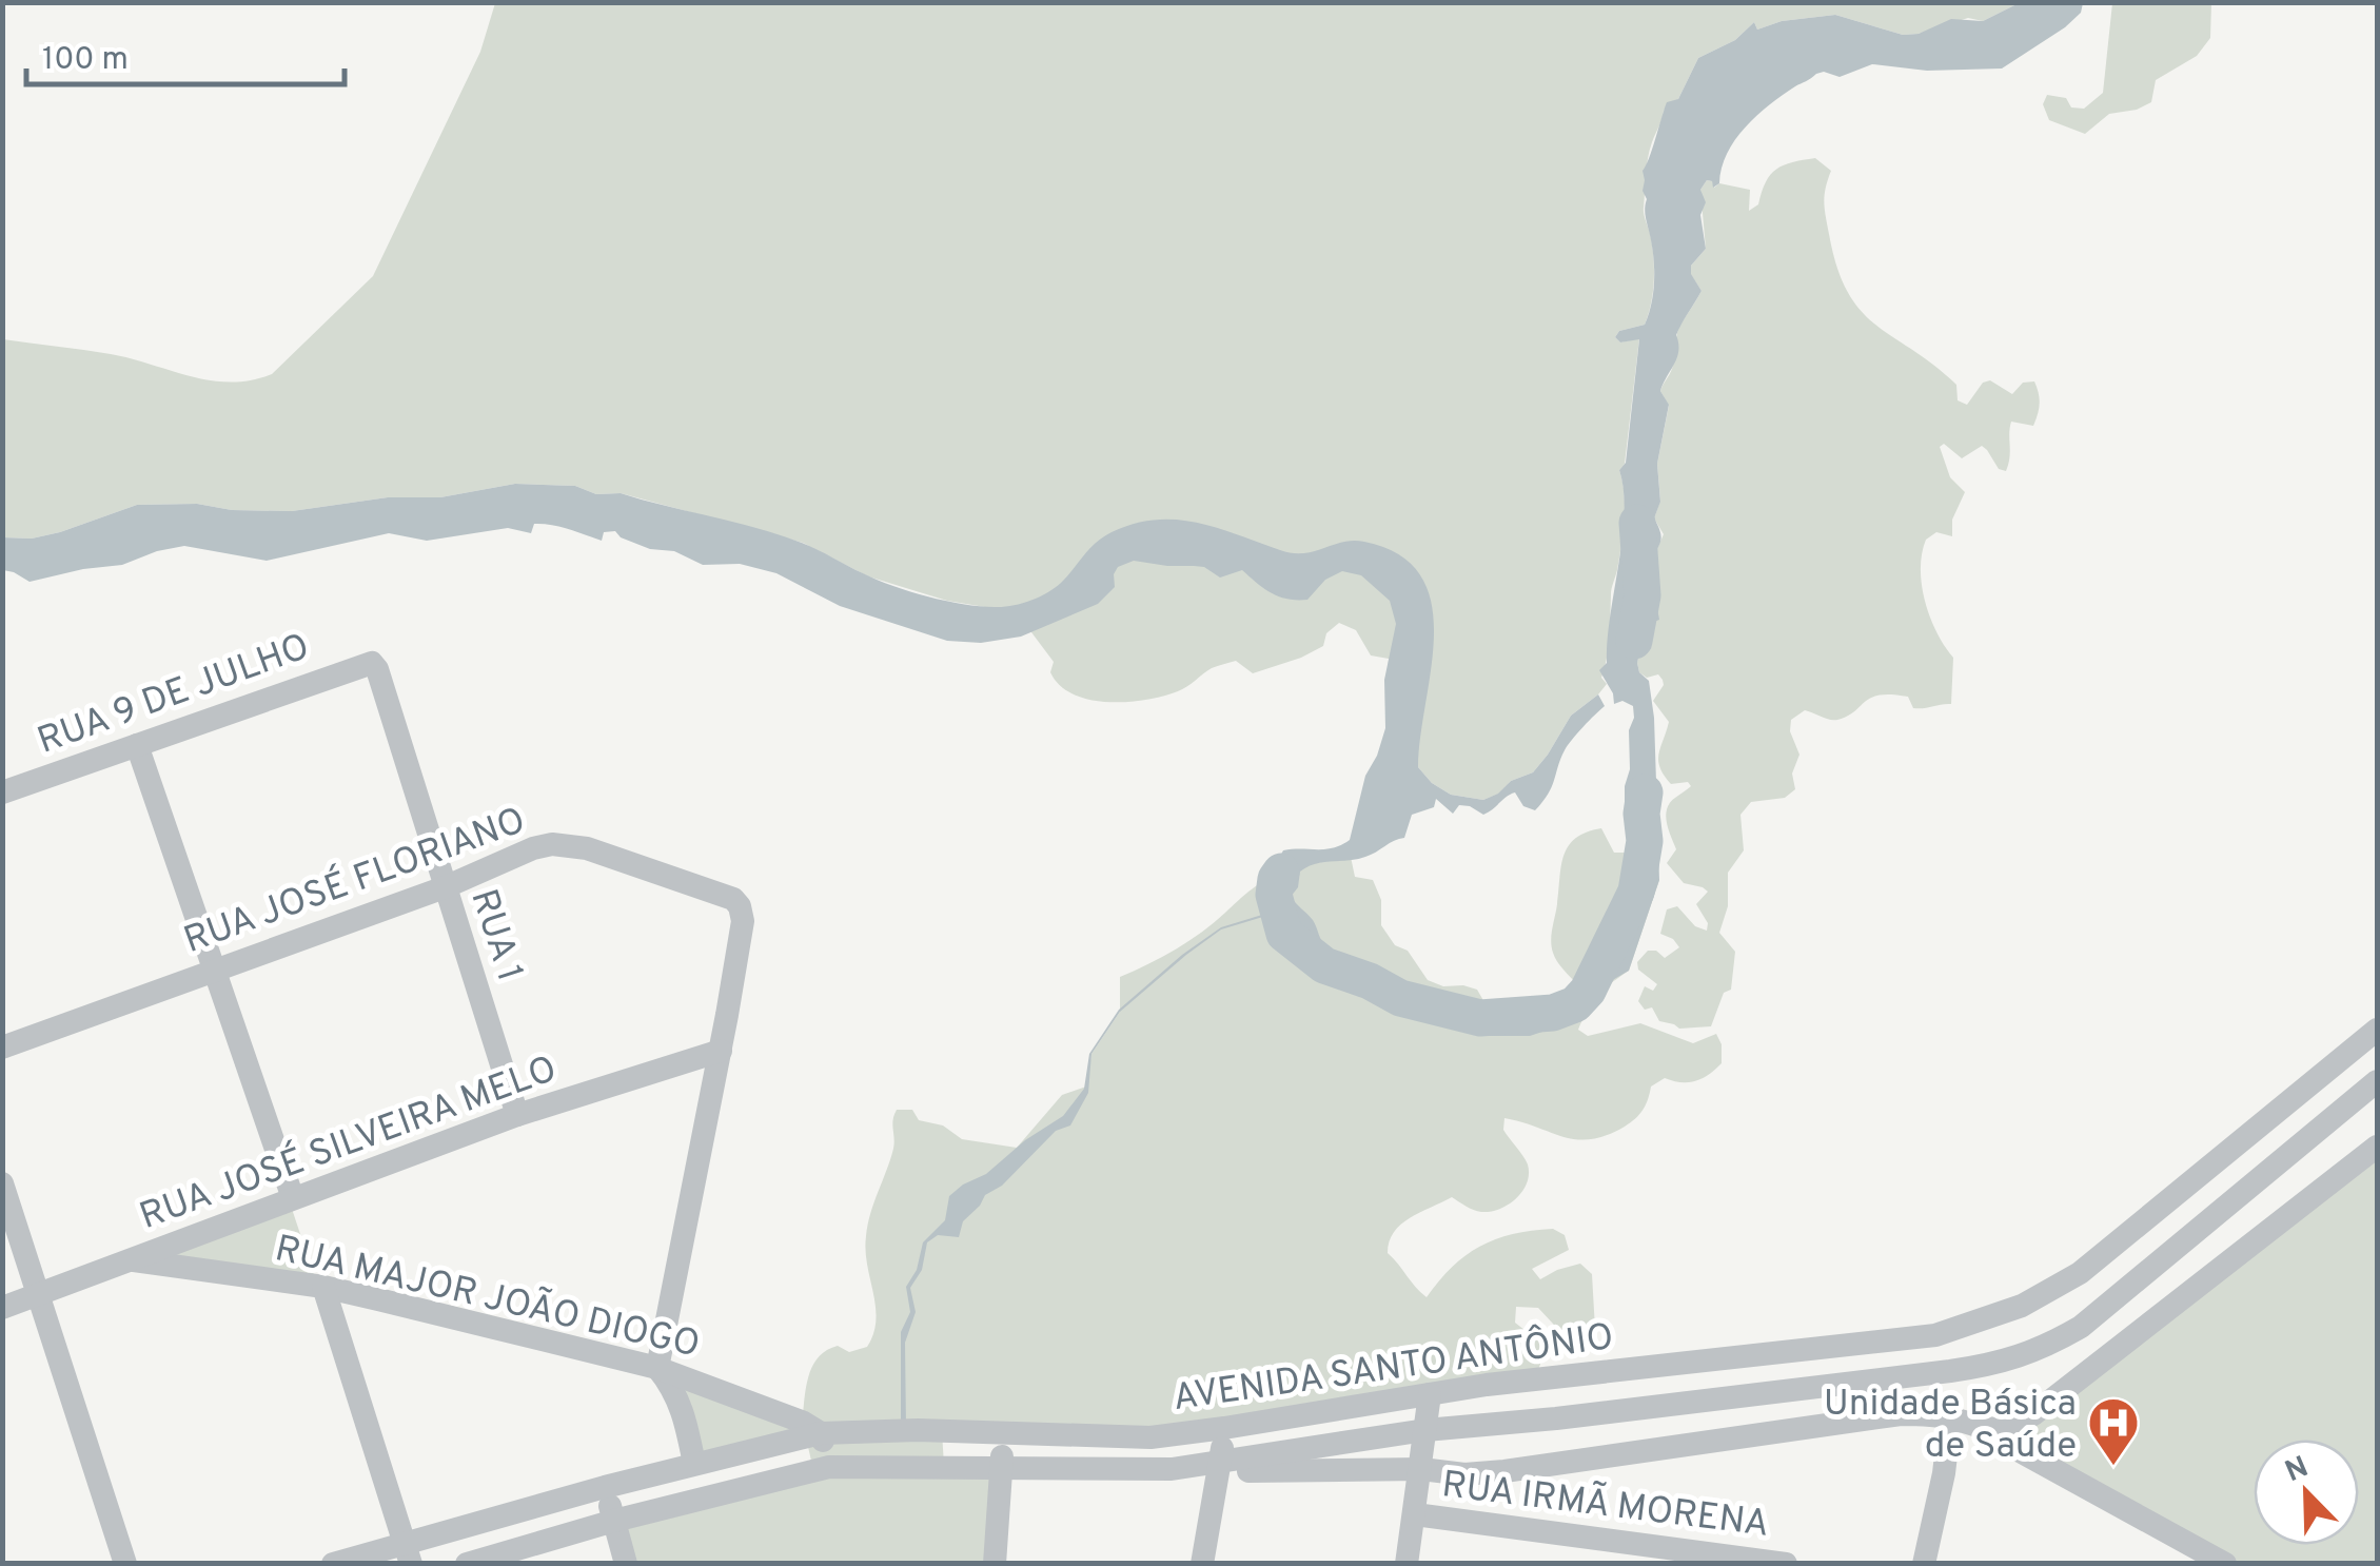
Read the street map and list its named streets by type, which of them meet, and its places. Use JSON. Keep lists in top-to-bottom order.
{
  "streets": {
    "street": [
      "RUA 9 DE JULHO",
      "RUA JOSÉ FLORIANO",
      "RUA 1",
      "RUA JOSÉ SILVEIRA MELO",
      "RUA MAJOR JOÃO DIOGO",
      "AVENIDA SANTO ANTÔNIO",
      "RUA IRMÃ MORENA"
    ]
  },
  "crossings": [
    ["RUA 9 DE JULHO", "RUA 1"],
    ["RUA JOSÉ FLORIANO", "RUA 1"],
    ["RUA JOSÉ FLORIANO", "RUA JOSÉ SILVEIRA MELO"],
    ["RUA 1", "RUA JOSÉ SILVEIRA MELO"],
    ["RUA JOSÉ SILVEIRA MELO", "RUA MAJOR JOÃO DIOGO"],
    ["RUA MAJOR JOÃO DIOGO", "AVENIDA SANTO ANTÔNIO"]
  ],
  "places": {
    "hospital": ["Unidade Básica de Saúde"]
  },
  "scale_bar": "100 m",
  "north": "top left"
}
